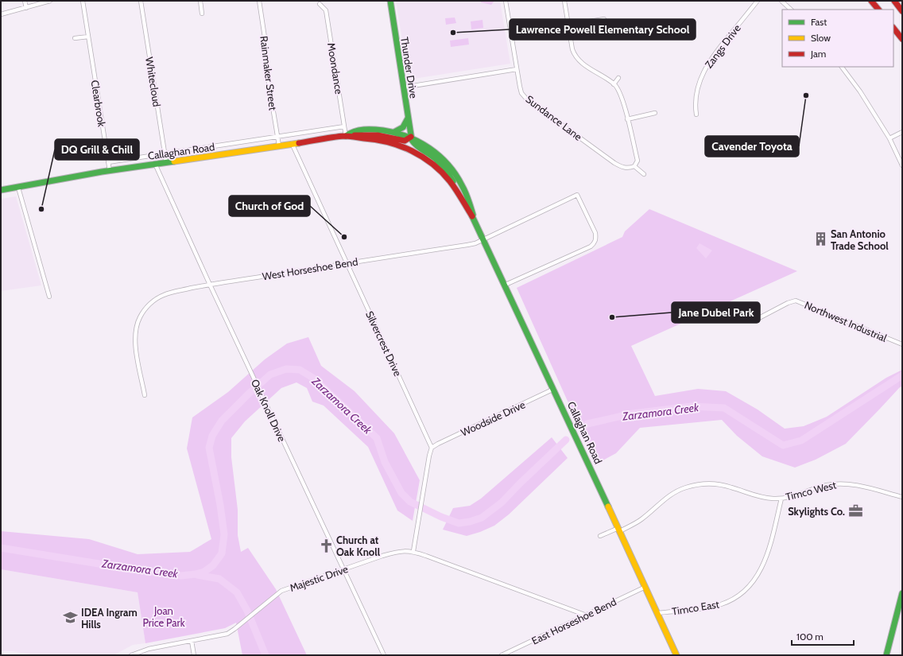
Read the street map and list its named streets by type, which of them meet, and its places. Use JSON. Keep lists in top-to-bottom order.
{
  "streets": {
    "main road": ["Thunder Drive", "Callaghan Road"],
    "street": [
      "Zangs Drive",
      "Moondance",
      "Rainmaker Street",
      "Whitecloud",
      "Clearbrook",
      "Sundance Lane",
      "West Horseshoe Bend",
      "Northwest Industrial",
      "Silvercrest Drive",
      "Oak Knoll Drive",
      "Woodside Drive",
      "Timco West",
      "Majestic Drive",
      "Timco East",
      "East Horseshoe Bend"
    ]
  },
  "crossings": [
    ["Thunder Drive", "Callaghan Road"],
    ["Moondance", "Callaghan Road"],
    ["Rainmaker Street", "Callaghan Road"],
    ["Whitecloud", "Callaghan Road"],
    ["Clearbrook", "Callaghan Road"],
    ["Callaghan Road", "West Horseshoe Bend"],
    ["Callaghan Road", "Silvercrest Drive"],
    ["Callaghan Road", "Oak Knoll Drive"],
    ["Callaghan Road", "Woodside Drive"],
    ["Callaghan Road", "Timco West"],
    ["Callaghan Road", "Timco East"],
    ["Callaghan Road", "East Horseshoe Bend"],
    ["West Horseshoe Bend", "Silvercrest Drive"],
    ["West Horseshoe Bend", "Oak Knoll Drive"],
    ["Silvercrest Drive", "Woodside Drive"],
    ["Oak Knoll Drive", "Majestic Drive"],
    ["Timco West", "Timco East"],
    ["Majestic Drive", "East Horseshoe Bend"]
  ],
  "water": ["Zarzamora Creek"],
  "parks": ["Joan Price Park"],
  "places": {
    "other": [
      "Lawrence Powell Elementary School",
      "Cavender Toyota",
      "DQ Grill & Chill",
      "Church of God",
      "Jane Dubel Park"
    ],
    "building": ["San Antonio Trade School"],
    "office": ["Skylights Co."],
    "church": ["Church at Oak Knoll"],
    "school or university": ["IDEA Ingram Hills"]
  },
  "legend": ["Fast", "Slow", "Jam"],
  "scale_bar": "100 m"
}
